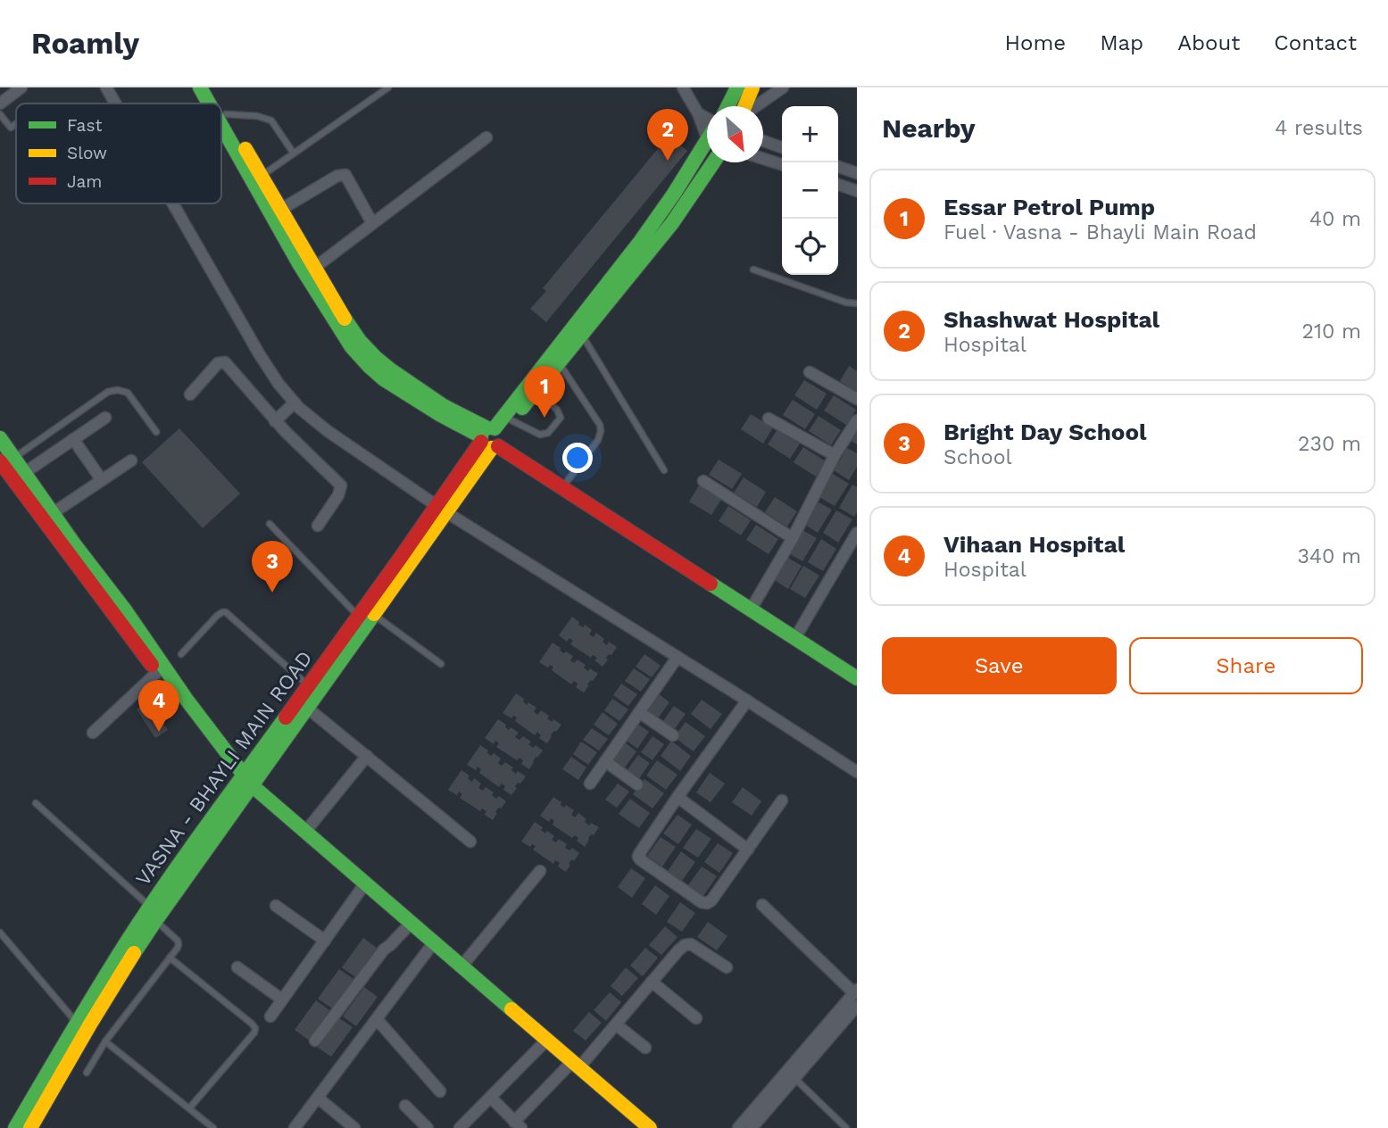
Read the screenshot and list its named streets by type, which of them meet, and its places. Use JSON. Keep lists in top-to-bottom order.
{
  "streets": {
    "main road": ["VASNA - BHAYLI MAIN ROAD"]
  },
  "legend": ["Fast", "Slow", "Jam"],
  "north": "bottom right",
  "page": {
    "header": "Roamly",
    "nav": [
      "Home",
      "Map",
      "About",
      "Contact"
    ],
    "heading": ["Nearby", "4 results"],
    "map_buttons": ["+", "−"],
    "pins": [
      "2",
      "1",
      "3",
      "4"
    ],
    "list": [
      {
        "mark": "1",
        "name": "Essar Petrol Pump",
        "note": "Fuel · Vasna - Bhayli Main Road",
        "value": "40 m"
      },
      {
        "mark": "2",
        "name": "Shashwat Hospital",
        "note": "Hospital",
        "value": "210 m"
      },
      {
        "mark": "3",
        "name": "Bright Day School",
        "note": "School",
        "value": "230 m"
      },
      {
        "mark": "4",
        "name": "Vihaan Hospital",
        "note": "Hospital",
        "value": "340 m"
      }
    ],
    "buttons": ["Save", "Share"]
  }
}
